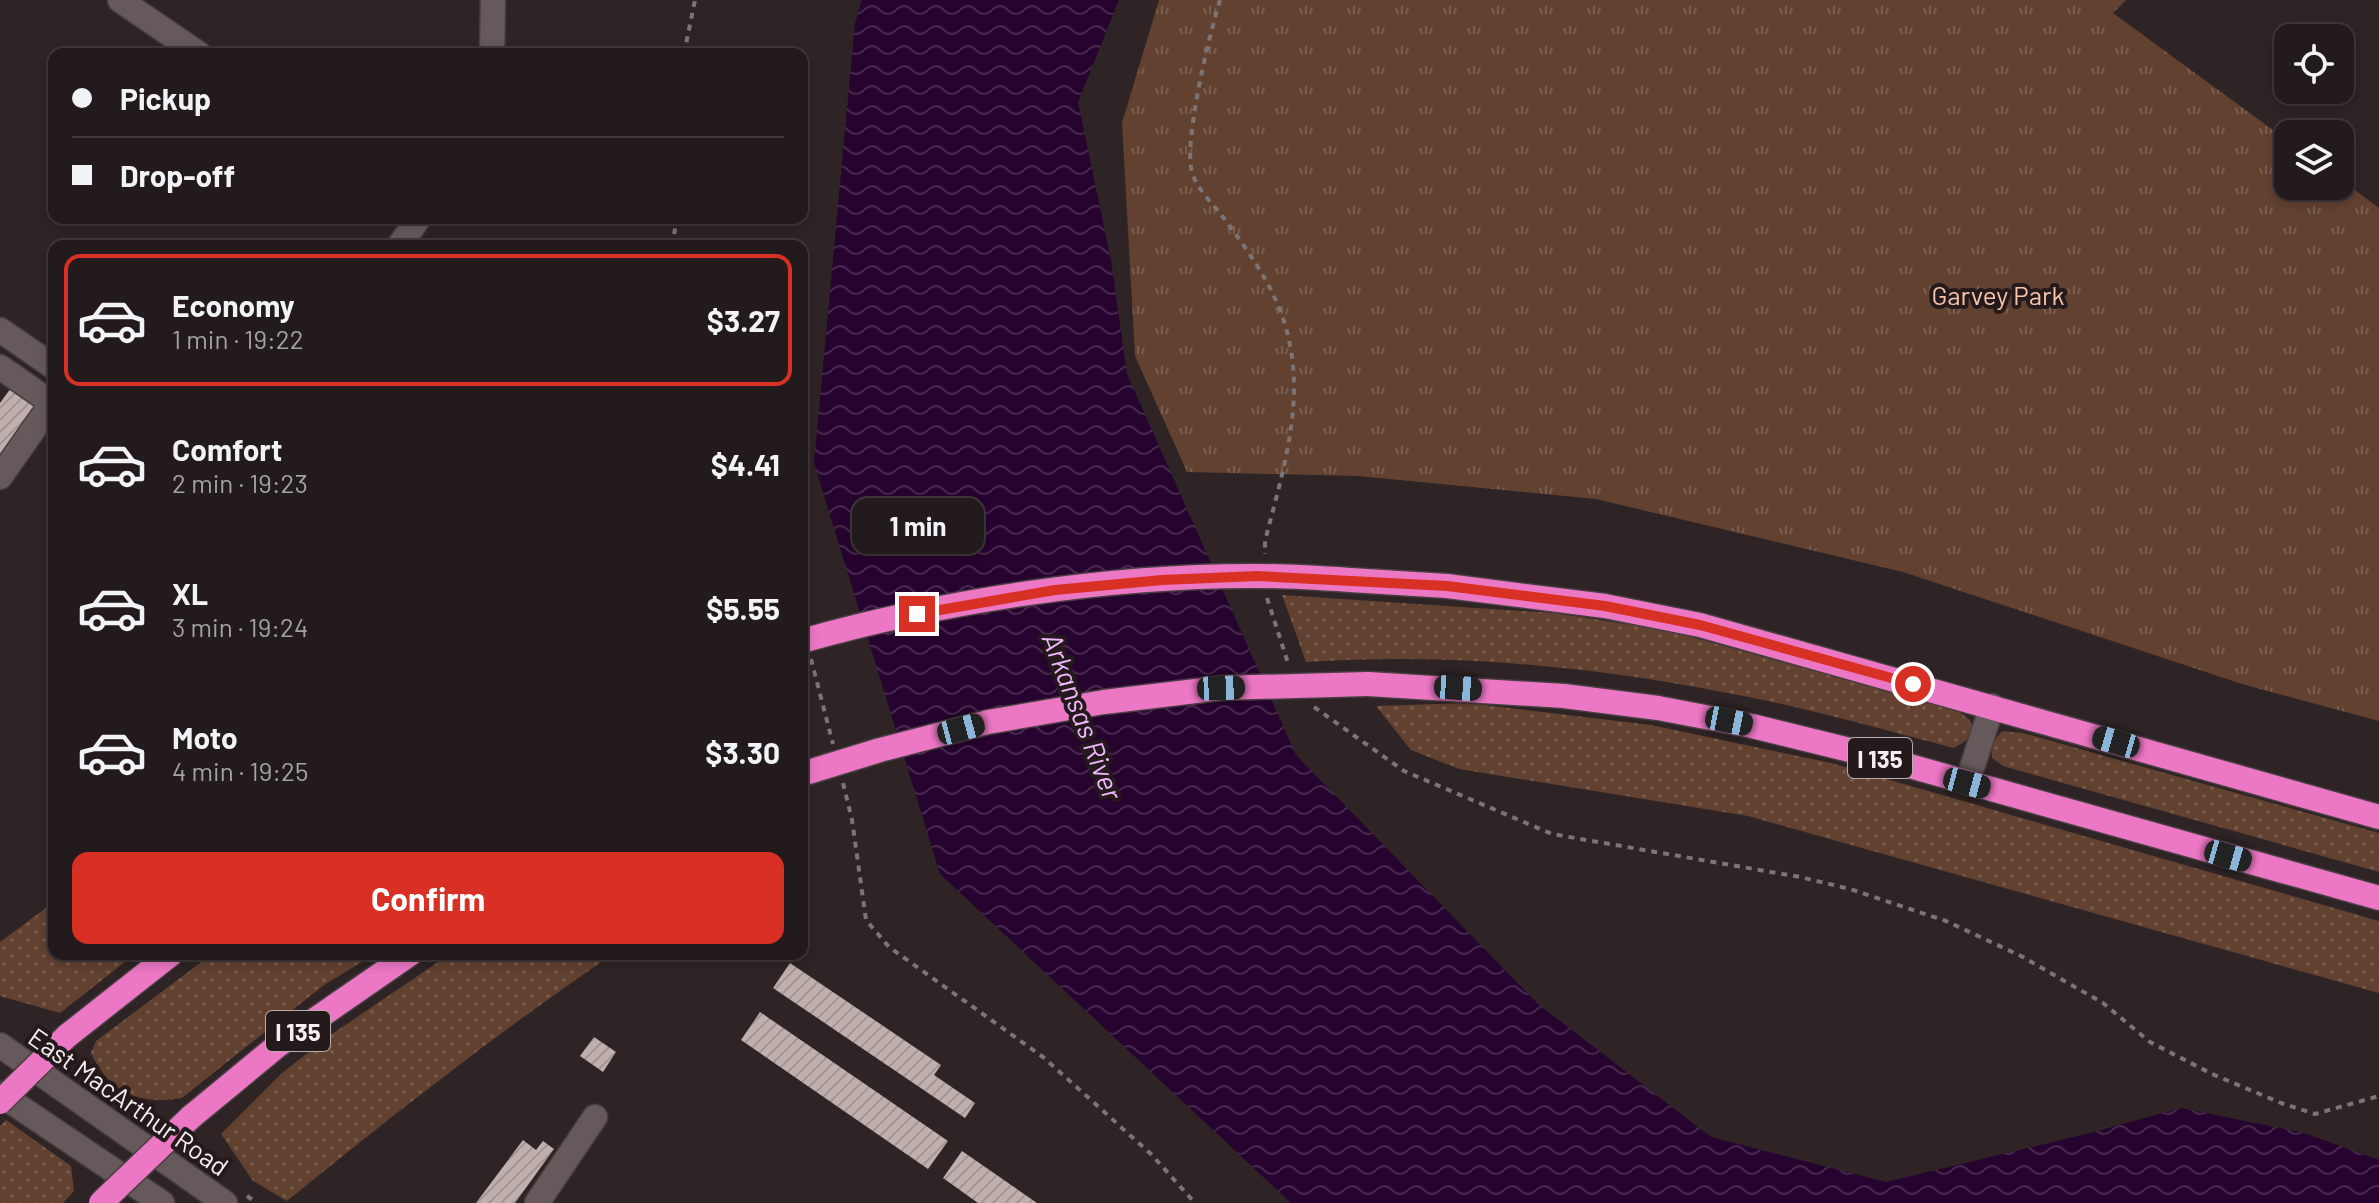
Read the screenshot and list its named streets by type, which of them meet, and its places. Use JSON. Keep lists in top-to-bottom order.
{
  "streets": {
    "highway": ["I 135"],
    "street": ["East MacArthur Road"]
  },
  "water": ["Arkansas River"],
  "parks": ["Garvey Park"],
  "page": {
    "banner": ["Pickup", "Drop-off"],
    "list": [
      {
        "name": "Economy",
        "note": "1 min · 19:22",
        "value": "$3.27"
      },
      {
        "name": "Comfort",
        "note": "2 min · 19:23",
        "value": "$4.41"
      },
      {
        "name": "XL",
        "note": "3 min · 19:24",
        "value": "$5.55"
      },
      {
        "name": "Moto",
        "note": "4 min · 19:25",
        "value": "$3.30"
      }
    ],
    "bubble": "1 min",
    "buttons": "Confirm"
  }
}
